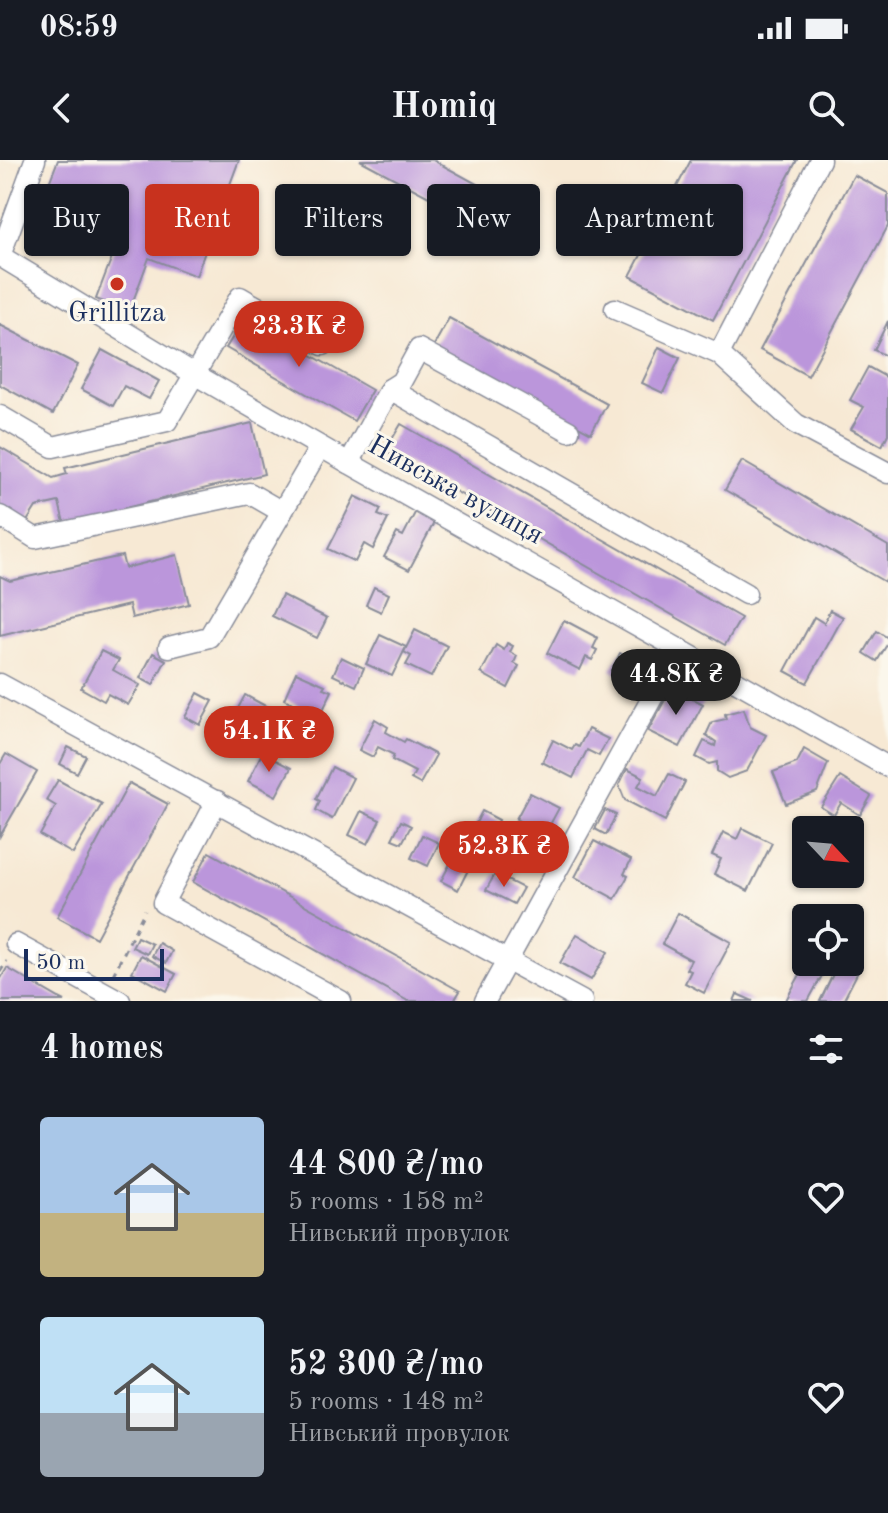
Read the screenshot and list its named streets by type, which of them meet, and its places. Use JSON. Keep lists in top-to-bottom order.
{
  "streets": {
    "street": ["Нивська вулиця"]
  },
  "places": ["Grillitza"],
  "scale_bar": "50 m",
  "north": "bottom right",
  "page": {
    "status": "08:59",
    "header": "Homiq",
    "chip": [
      "Buy",
      "Rent",
      "Filters",
      "New",
      "Apartment"
    ],
    "price": [
      "23.3K ₴",
      "44.8K ₴",
      "54.1K ₴",
      "52.3K ₴"
    ],
    "scale": "50 m",
    "heading": "4 homes",
    "list": [
      {
        "name": "44 800 ₴/mo",
        "note": "5 rooms · 158 m² · Нивський провулок"
      },
      {
        "name": "52 300 ₴/mo",
        "note": "5 rooms · 148 m² · Нивський провулок"
      }
    ]
  }
}
